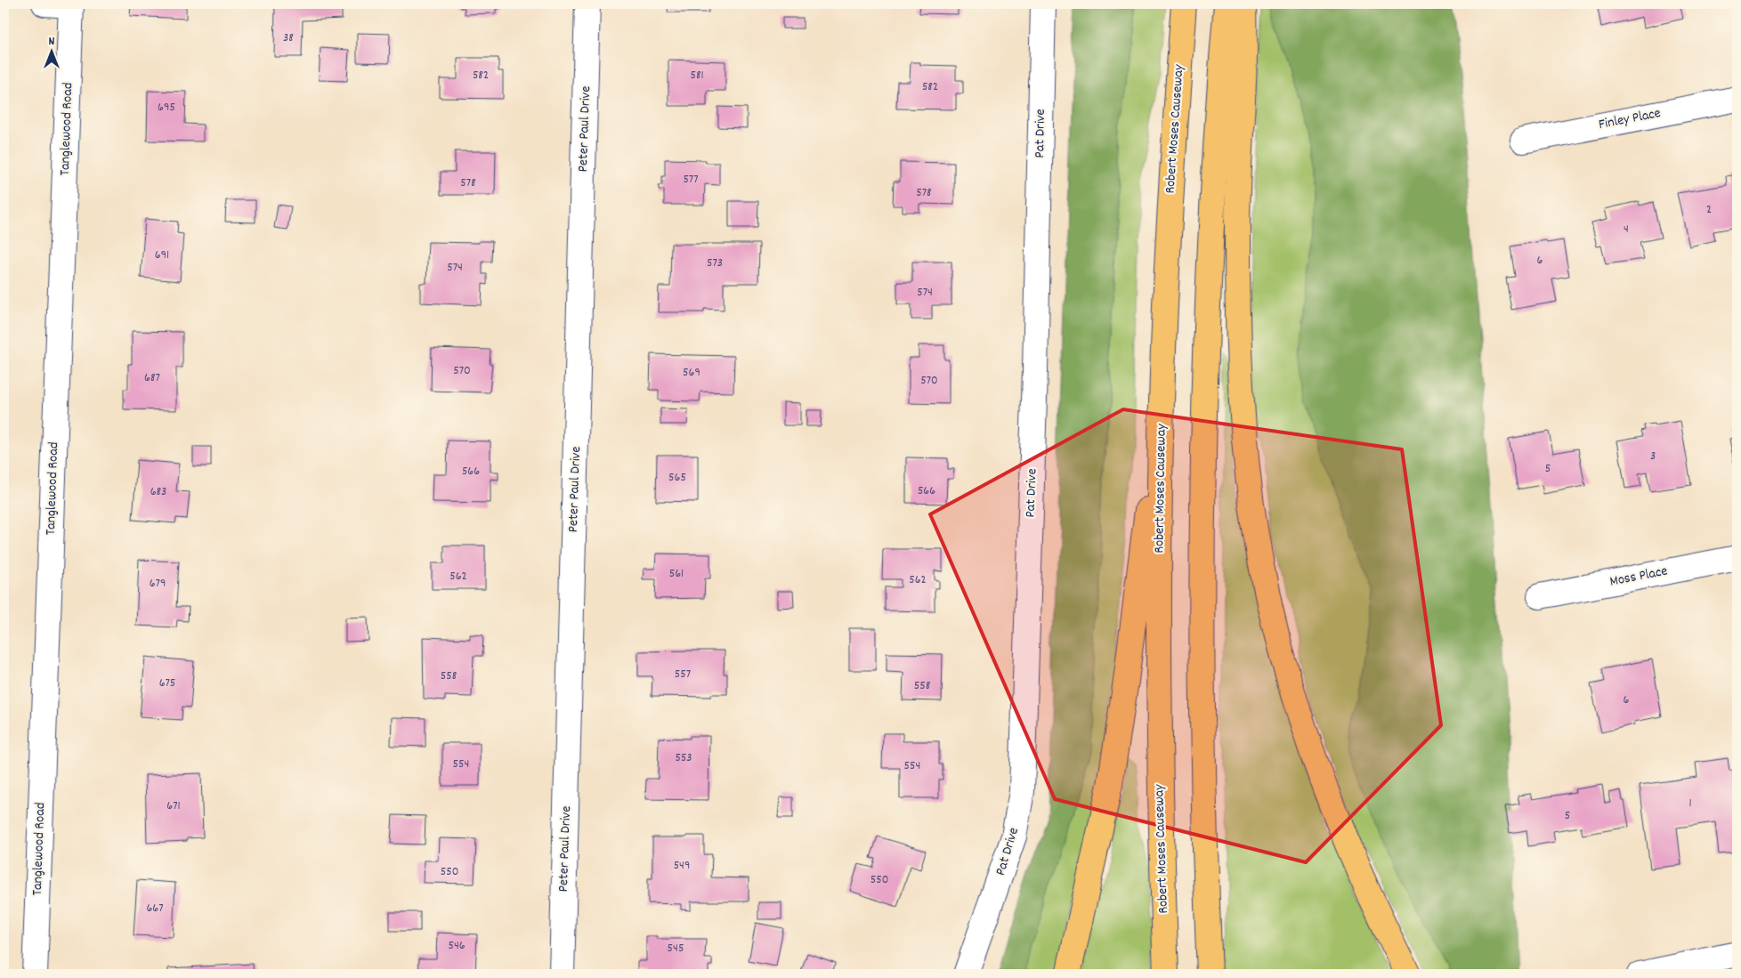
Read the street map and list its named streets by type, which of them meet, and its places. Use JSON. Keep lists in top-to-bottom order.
{
  "streets": {
    "highway": ["Robert Moses Causeway"],
    "street": [
      "Finley Place",
      "Tanglewood Road",
      "Peter Paul Drive",
      "Pat Drive",
      "Moss Place"
    ]
  },
  "house_numbers": [
    "38",
    "582",
    "581",
    "582",
    "695",
    "577",
    "578",
    "578",
    "2",
    "4",
    "691",
    "6",
    "573",
    "574",
    "574",
    "570",
    "569",
    "687",
    "570",
    "3",
    "5",
    "566",
    "565",
    "566",
    "683",
    "561",
    "562",
    "562",
    "679",
    "557",
    "558",
    "675",
    "558",
    "6",
    "553",
    "554",
    "554",
    "1",
    "671",
    "5",
    "549",
    "550",
    "550",
    "667",
    "546",
    "545"
  ],
  "north": "top"
}
